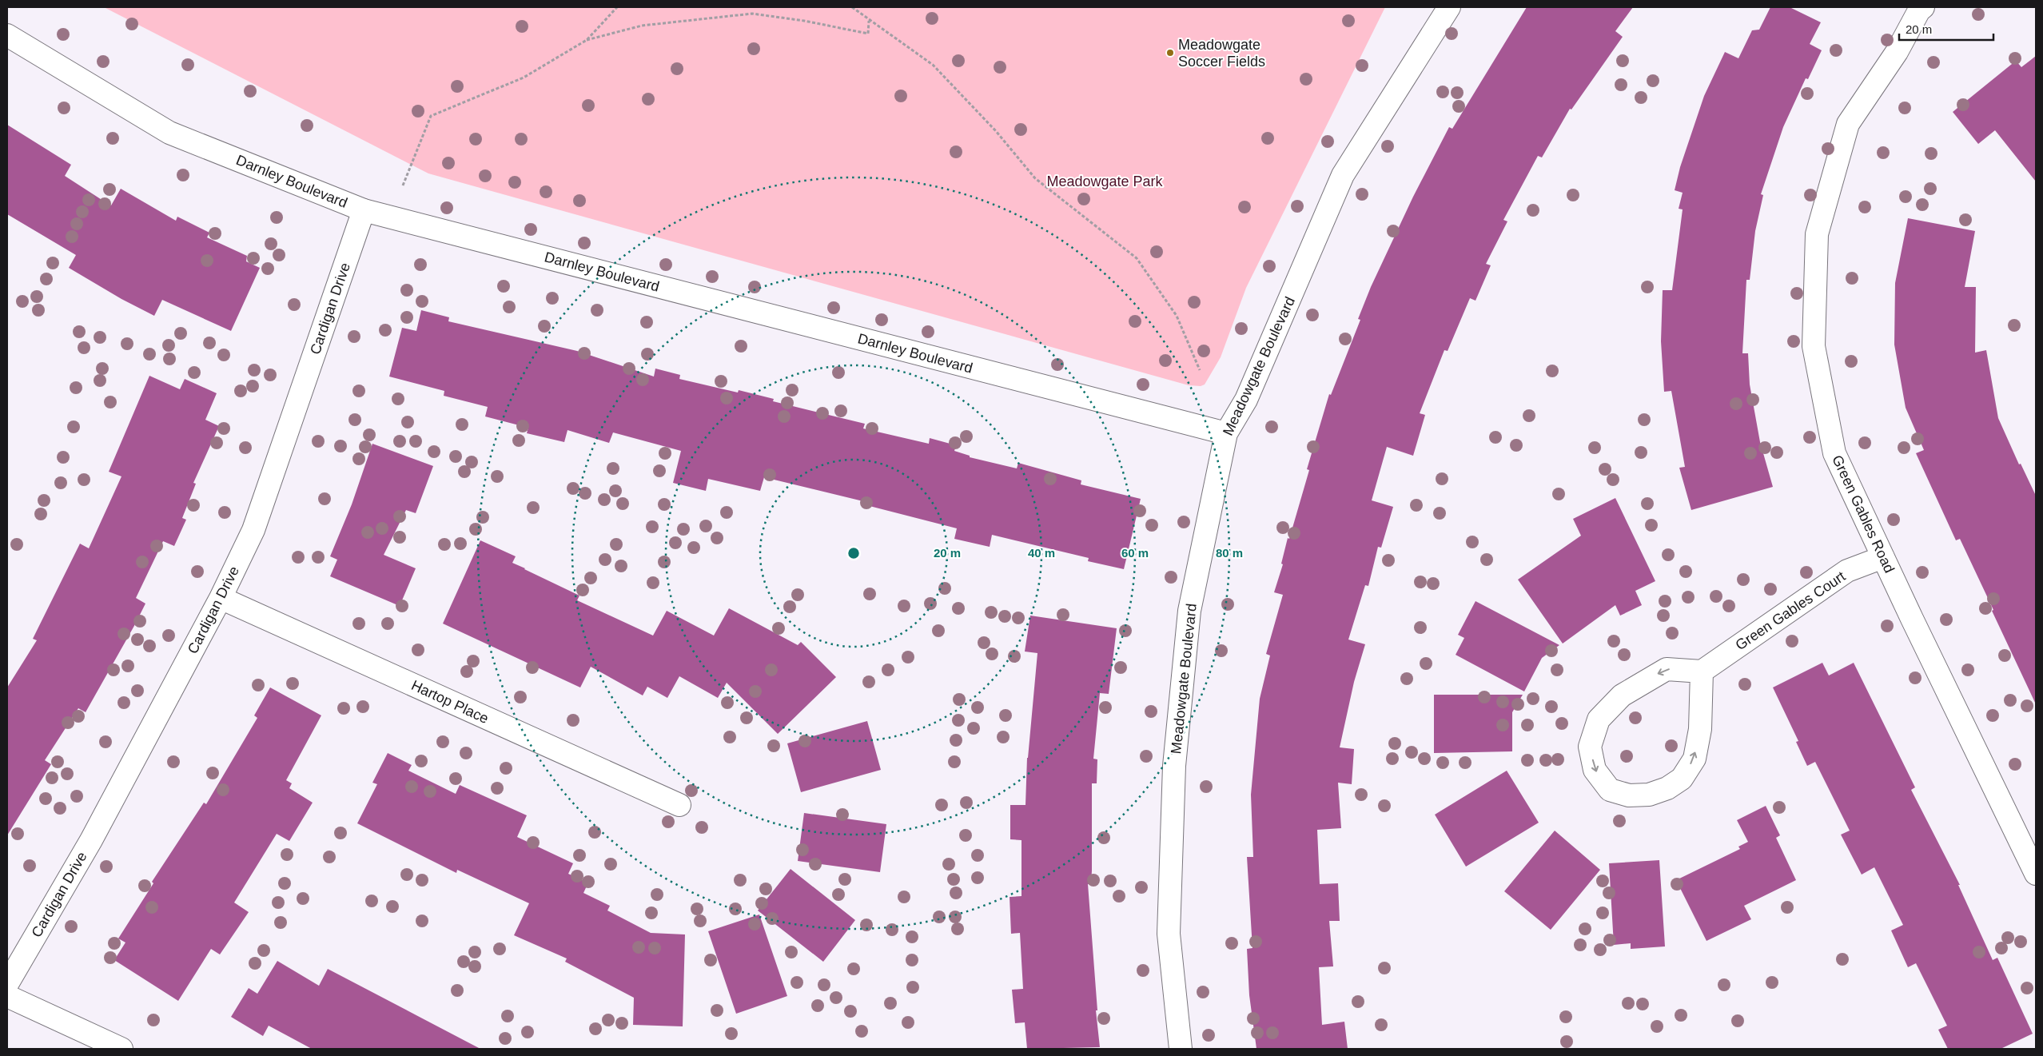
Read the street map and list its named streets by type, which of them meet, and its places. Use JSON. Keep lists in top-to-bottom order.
{
  "streets": {
    "street": [
      "Darnley Boulevard",
      "Cardigan Drive",
      "Meadowgate Boulevard",
      "Green Gables Road",
      "Green Gables Court",
      "Hartop Place"
    ]
  },
  "crossings": [
    ["Darnley Boulevard", "Cardigan Drive"],
    ["Darnley Boulevard", "Meadowgate Boulevard"],
    ["Cardigan Drive", "Hartop Place"],
    ["Green Gables Road", "Green Gables Court"]
  ],
  "parks": ["Meadowgate Park"],
  "places": ["Meadowgate Soccer Fields"],
  "scale_bar": "20 m",
  "rings": [
    "20 m",
    "40 m",
    "60 m",
    "80 m"
  ]
}
